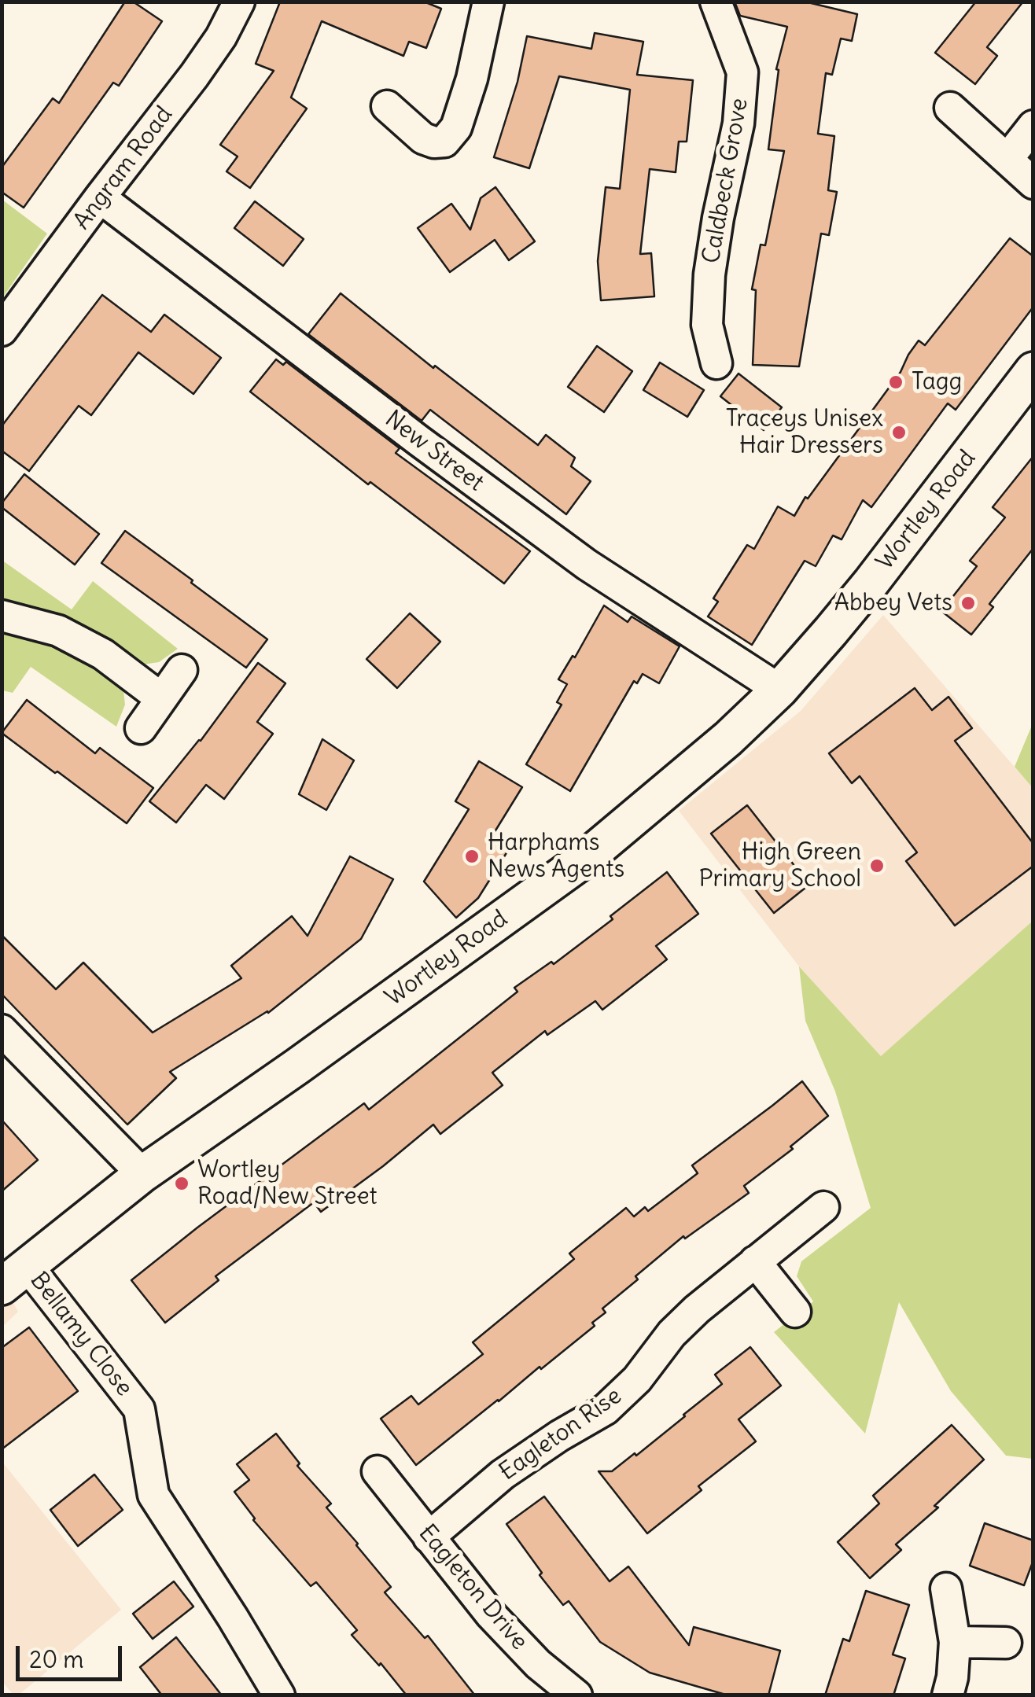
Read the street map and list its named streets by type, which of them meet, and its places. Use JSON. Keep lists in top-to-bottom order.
{
  "streets": {
    "street": [
      "Angram Road",
      "Caldbeck Grove",
      "New Street",
      "Wortley Road",
      "Bellamy Close",
      "Eagleton Rise",
      "Eagleton Drive"
    ]
  },
  "crossings": [
    ["Angram Road", "New Street"],
    ["New Street", "Wortley Road"],
    ["Wortley Road", "Bellamy Close"],
    ["Eagleton Rise", "Eagleton Drive"]
  ],
  "places": [
    "Tagg",
    "Traceys Unisex Hair Dressers",
    "Abbey Vets",
    "Harphams News Agents",
    "High Green Primary School",
    "Wortley Road/New Street"
  ],
  "scale_bar": "20 m"
}
